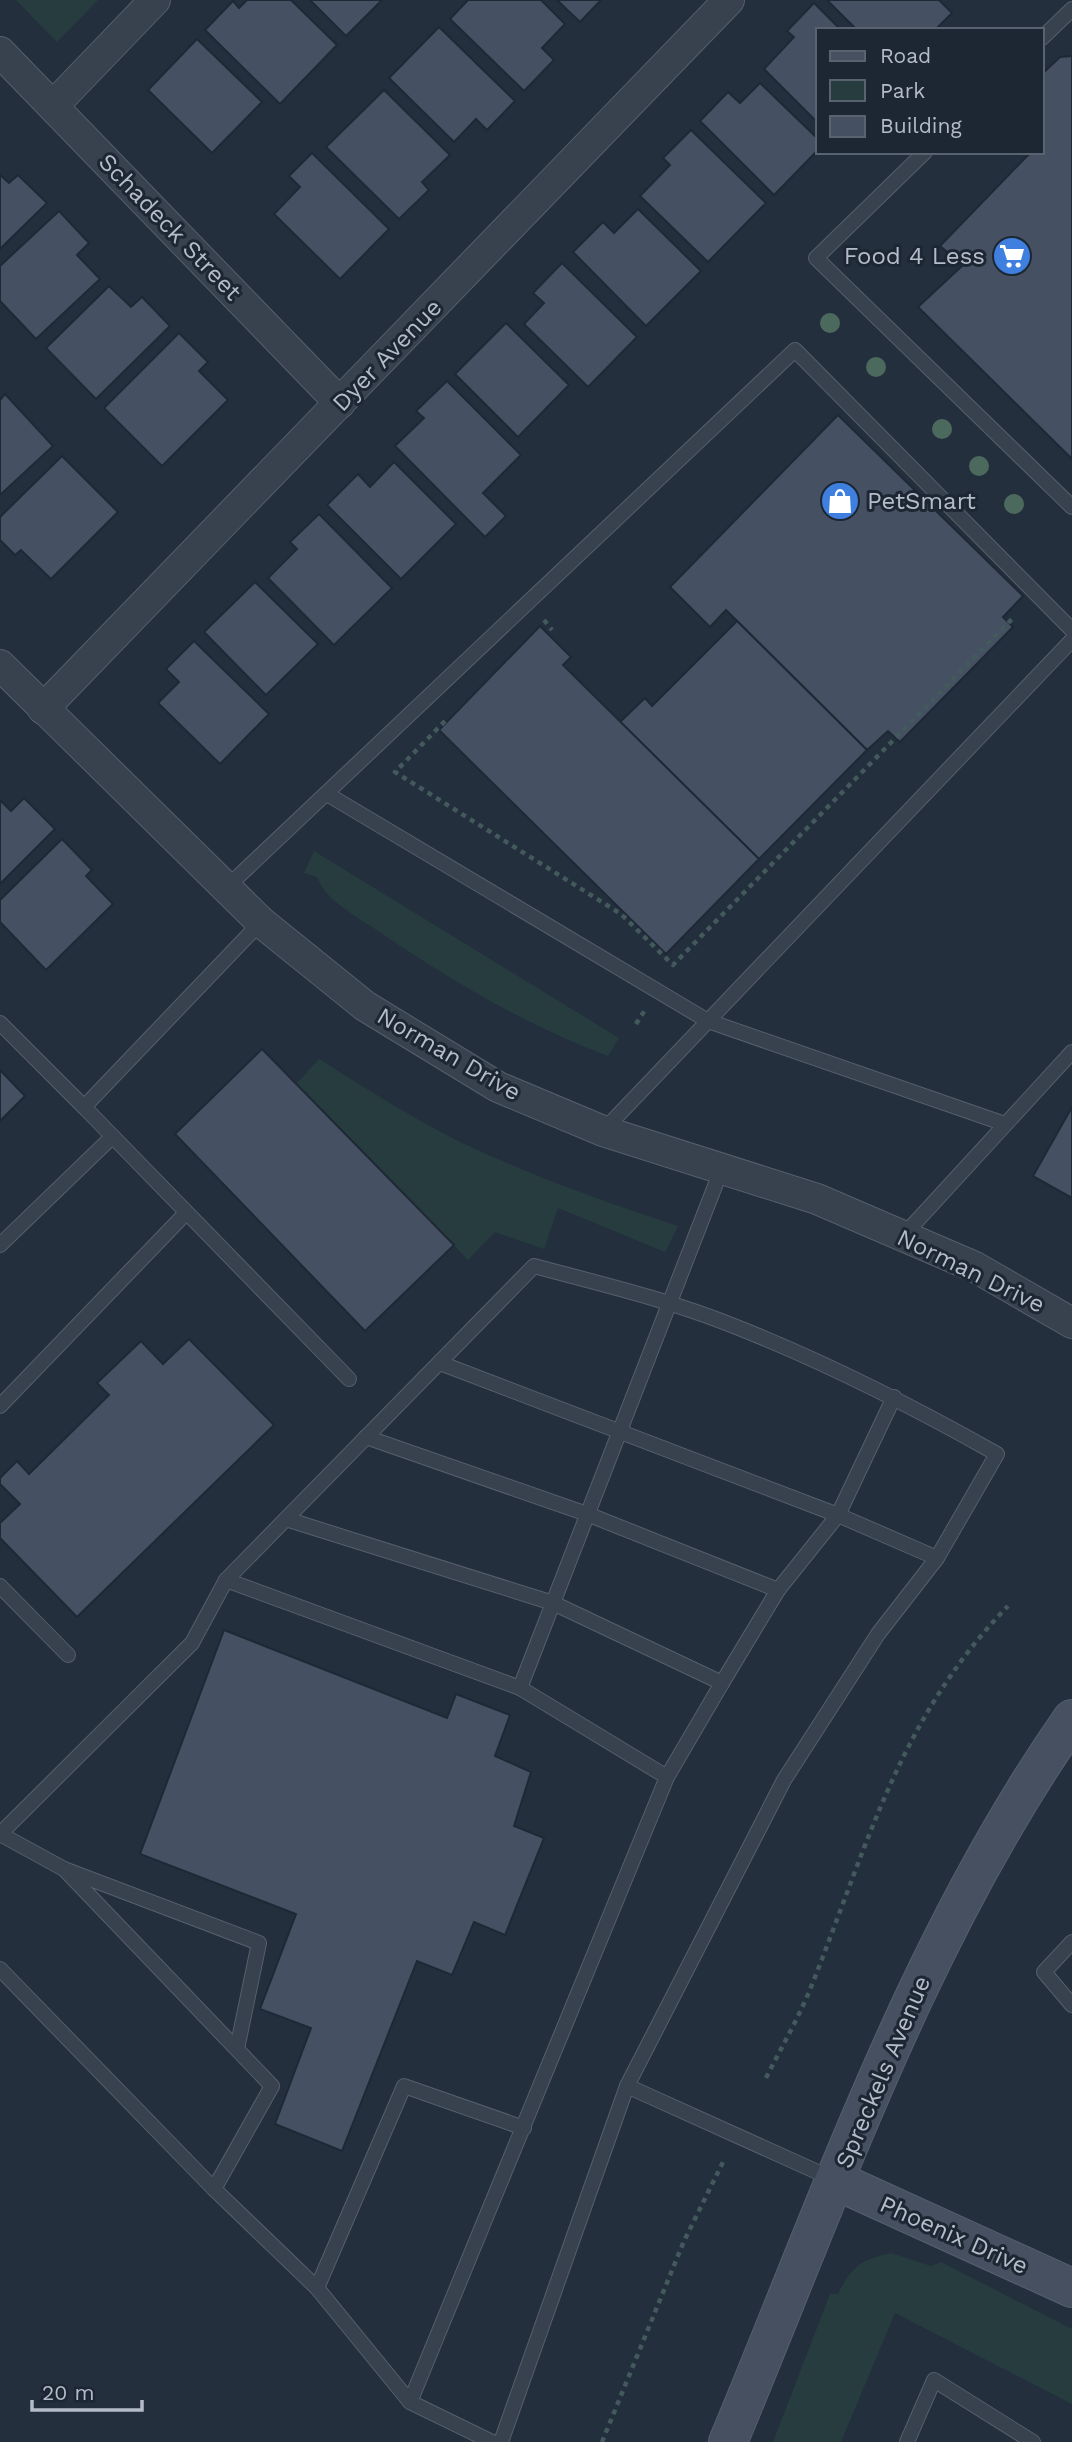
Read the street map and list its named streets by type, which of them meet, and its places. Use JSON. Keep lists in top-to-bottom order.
{
  "streets": {
    "street": [
      "Schadeck Street",
      "Dyer Avenue",
      "Norman Drive",
      "Spreckels Avenue",
      "Phoenix Drive"
    ]
  },
  "crossings": [
    ["Schadeck Street", "Dyer Avenue"],
    ["Dyer Avenue", "Norman Drive"],
    ["Spreckels Avenue", "Phoenix Drive"]
  ],
  "places": {
    "supermarket": ["Food 4 Less"],
    "shop": ["PetSmart"]
  },
  "legend": ["Road", "Park", "Building"],
  "scale_bar": "20 m"
}
